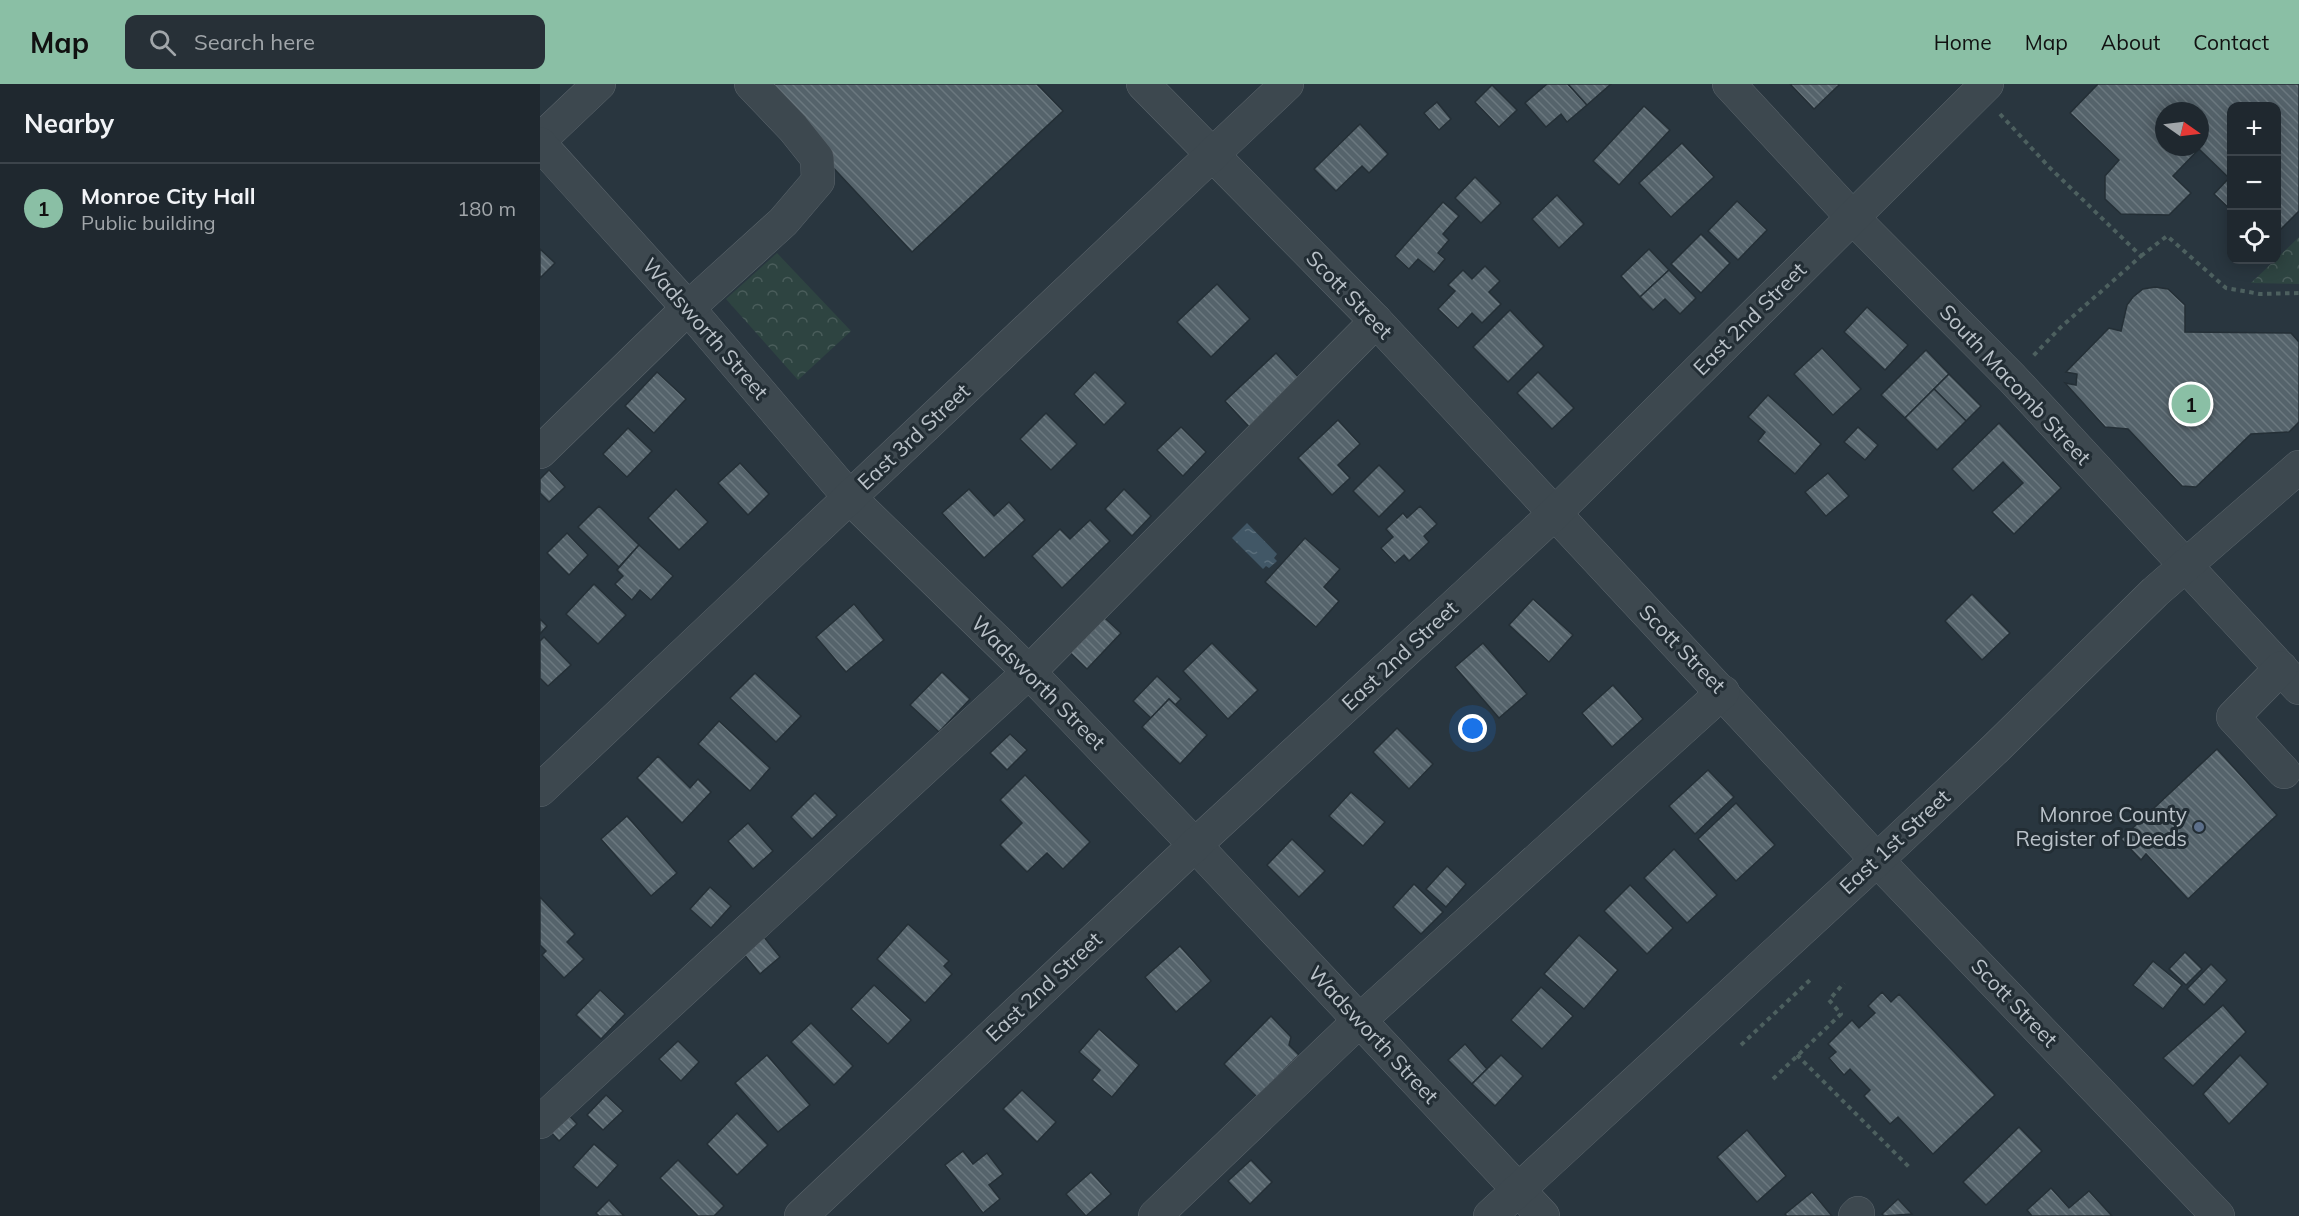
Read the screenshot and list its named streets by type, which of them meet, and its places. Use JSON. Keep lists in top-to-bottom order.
{
  "streets": {
    "street": [
      "Scott Street",
      "East 2nd Street",
      "Wadsworth Street",
      "South Macomb Street",
      "East 3rd Street",
      "East 1st Street"
    ]
  },
  "crossings": [
    ["Scott Street", "East 2nd Street"],
    ["Scott Street", "East 3rd Street"],
    ["Scott Street", "East 1st Street"],
    ["East 2nd Street", "Wadsworth Street"],
    ["East 2nd Street", "South Macomb Street"],
    ["Wadsworth Street", "East 3rd Street"],
    ["Wadsworth Street", "East 1st Street"],
    ["South Macomb Street", "East 1st Street"]
  ],
  "places": ["Monroe County Register of Deeds"],
  "north": "right",
  "page": {
    "header": "Map",
    "search": "Search here",
    "nav": [
      "Home",
      "Map",
      "About",
      "Contact"
    ],
    "heading": "Nearby",
    "map_buttons": ["+", "−"],
    "list": [
      {
        "mark": "1",
        "name": "Monroe City Hall",
        "note": "Public building",
        "value": "180 m"
      }
    ],
    "pins": "1"
  }
}
